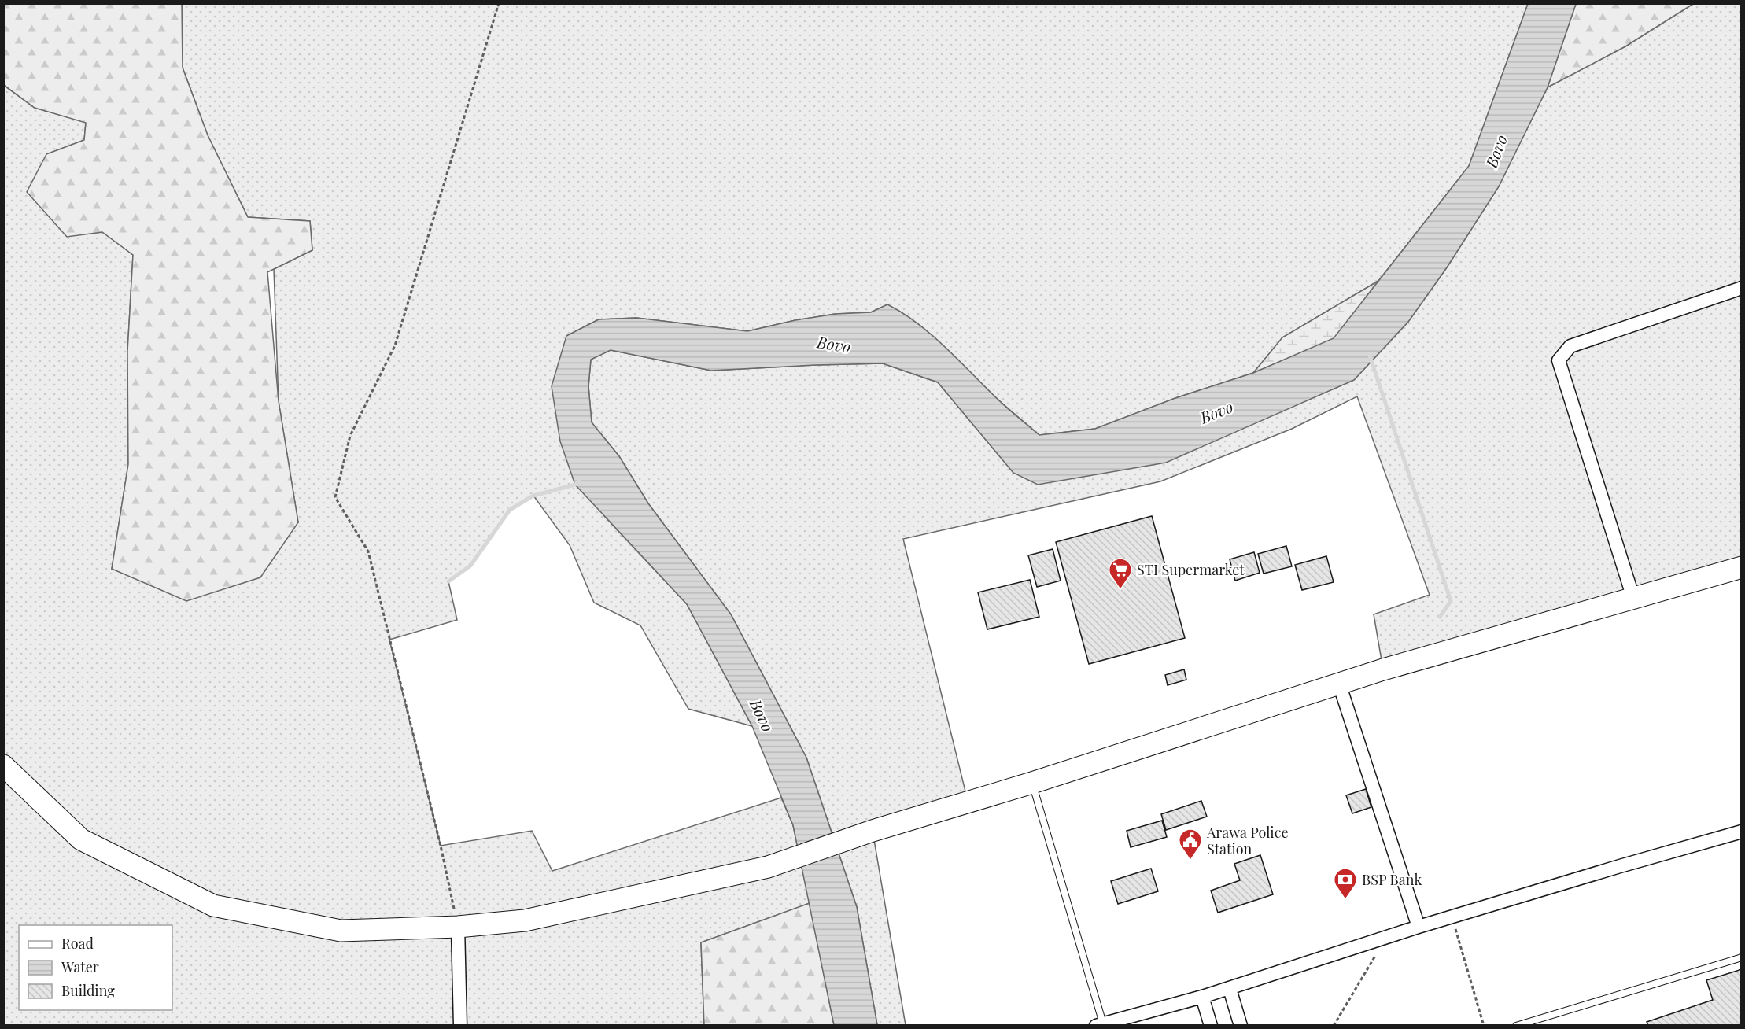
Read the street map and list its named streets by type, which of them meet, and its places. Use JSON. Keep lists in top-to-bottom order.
{
  "water": ["Bovo"],
  "places": {
    "supermarket": ["STI Supermarket"],
    "public building": ["Arawa Police Station"],
    "bank": ["BSP Bank"]
  },
  "legend": ["Road", "Water", "Building"]
}
